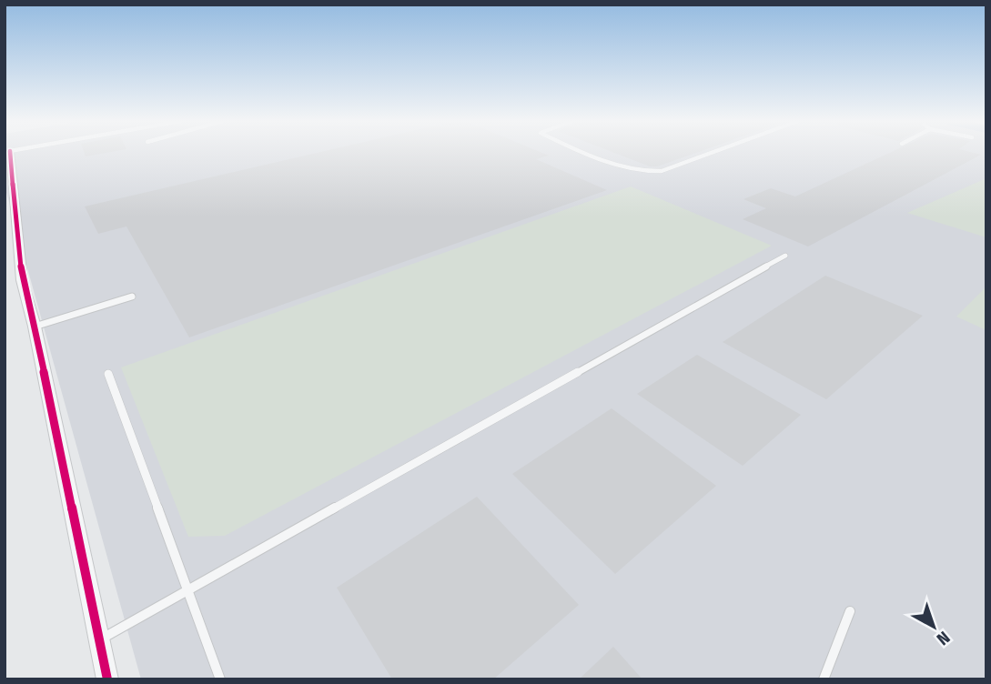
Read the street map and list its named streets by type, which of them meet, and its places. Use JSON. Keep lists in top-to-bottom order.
{
  "north": "bottom right"
}
